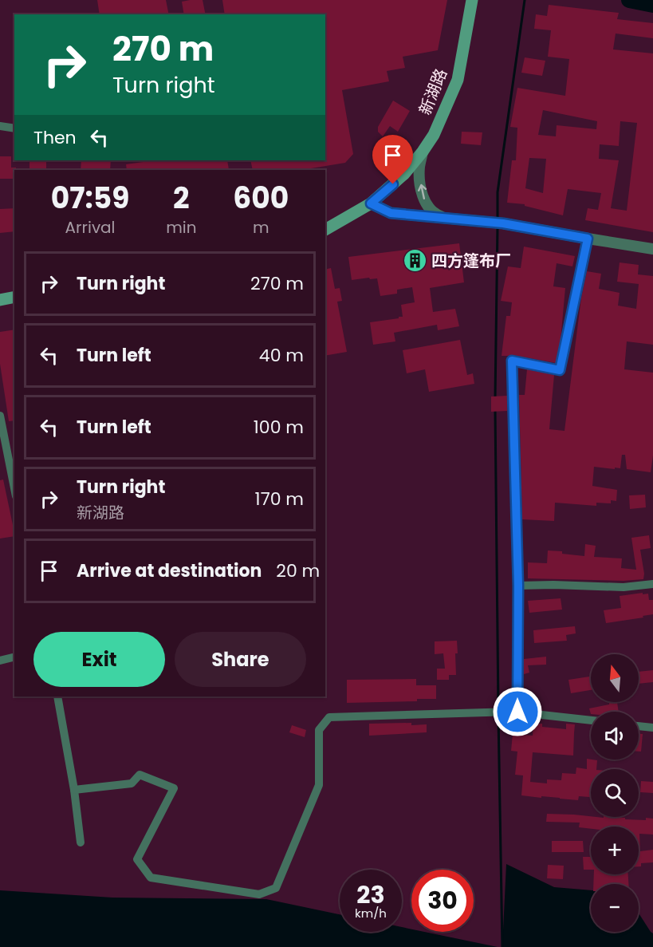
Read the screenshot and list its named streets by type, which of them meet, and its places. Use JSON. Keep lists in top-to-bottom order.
{
  "streets": {
    "main road": ["新湖路"]
  },
  "places": {
    "building": ["四方篷布厂"]
  },
  "north": "top",
  "page": {
    "turn": ["270 m", "Turn right"],
    "then": "Then",
    "eta": [
      "07:59",
      "Arrival",
      "2",
      "min",
      "600",
      "m"
    ],
    "list": [
      {
        "name": "Turn right",
        "value": "270 m"
      },
      {
        "name": "Turn left",
        "value": "40 m"
      },
      {
        "name": "Turn left",
        "value": "100 m"
      },
      {
        "name": "Turn right",
        "note": "新湖路",
        "value": "170 m"
      },
      {
        "name": "Arrive at destination",
        "value": "20 m"
      }
    ],
    "buttons": ["Exit", "Share"],
    "map_buttons": ["+", "−"],
    "speed": "23 km/h",
    "limit": "30"
  }
}
